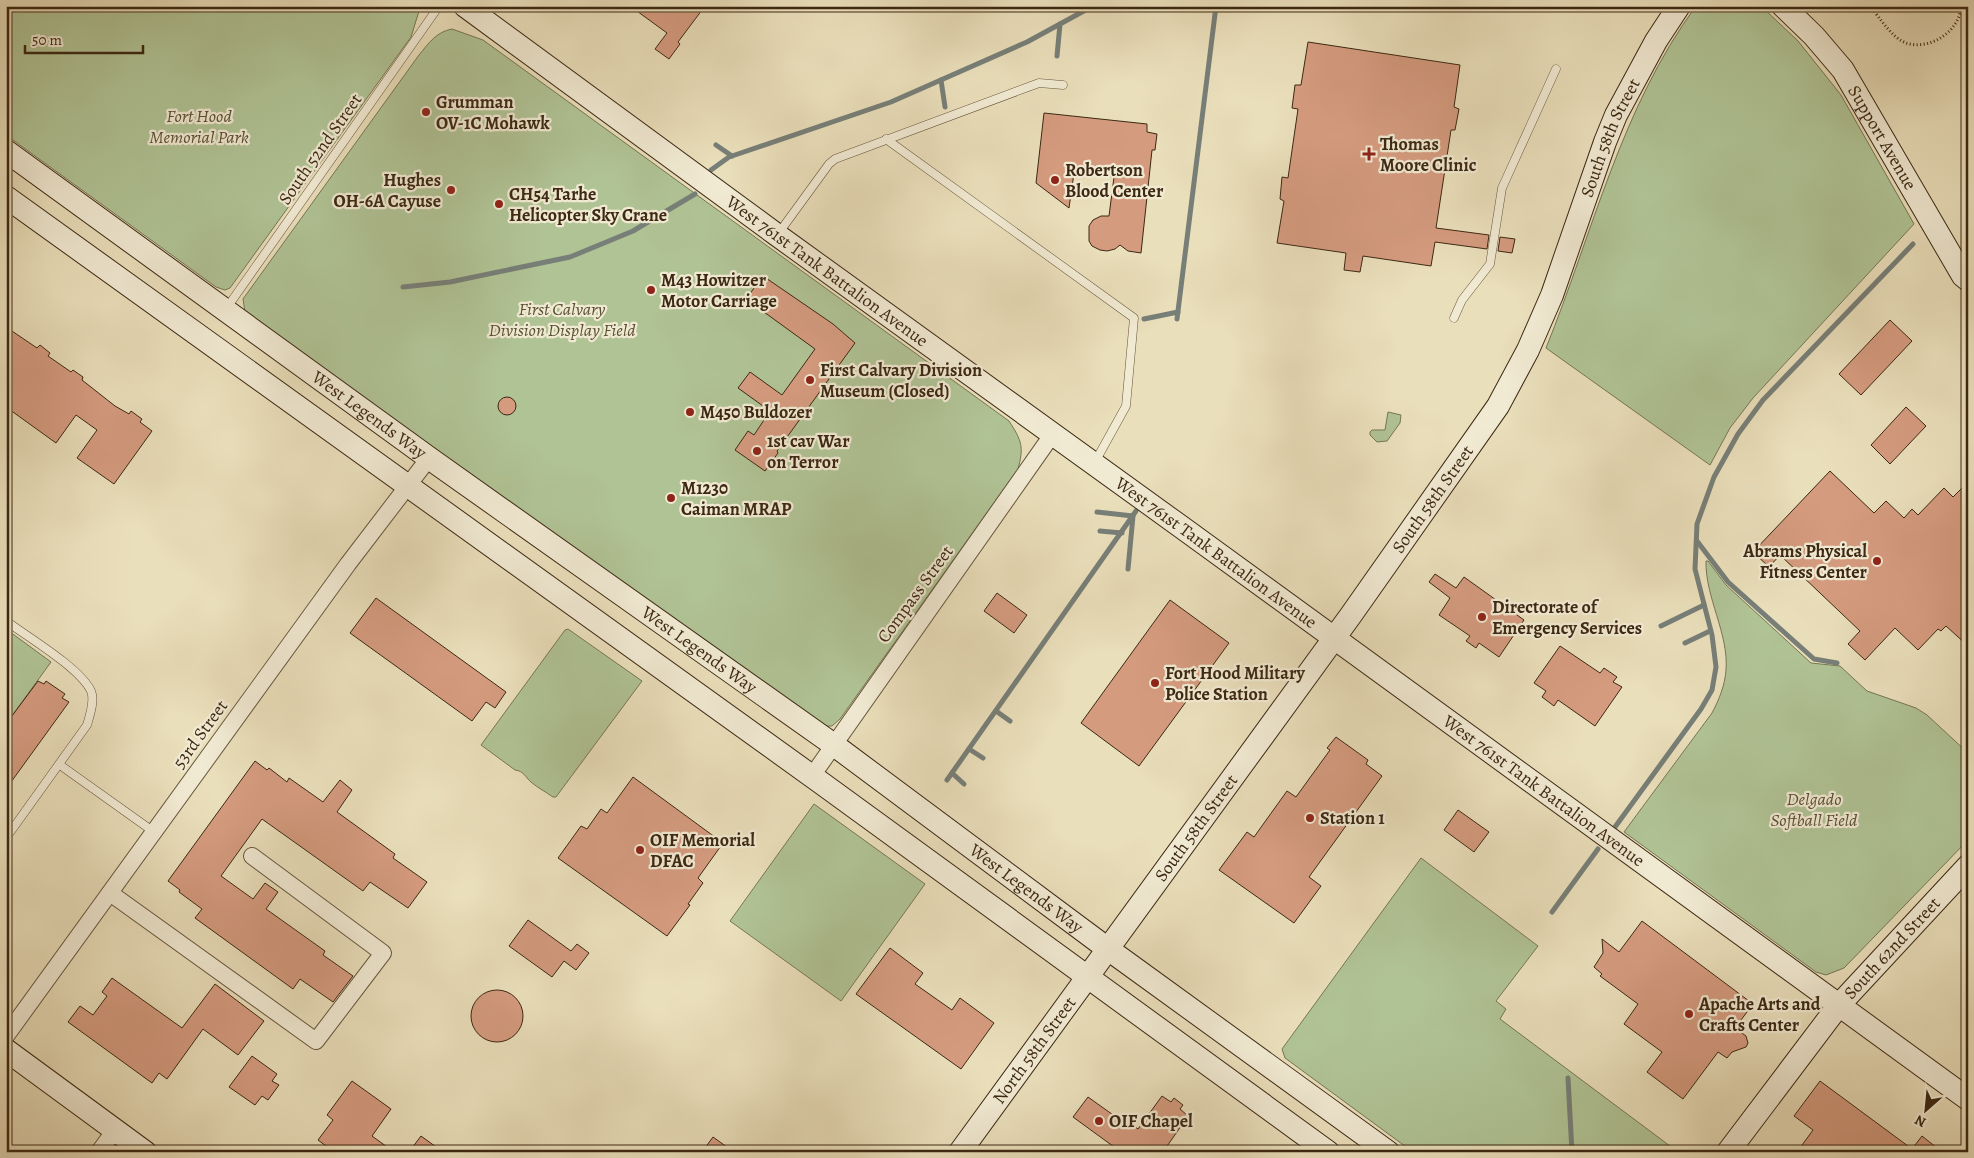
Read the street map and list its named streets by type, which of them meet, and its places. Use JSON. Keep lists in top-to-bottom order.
{
  "streets": {
    "street": [
      "Support Avenue",
      "South 58th Street",
      "West 761st Tank Battalion Avenue",
      "West Legends Way",
      "Compass Street",
      "53rd Street",
      "South 62nd Street",
      "North 58th Street"
    ],
    "lane": ["South 52nd Street"]
  },
  "crossings": [
    ["South 58th Street", "West 761st Tank Battalion Avenue"],
    ["South 58th Street", "West Legends Way"],
    ["South 58th Street", "North 58th Street"],
    ["South 52nd Street", "West Legends Way"],
    ["West 761st Tank Battalion Avenue", "Compass Street"],
    ["West 761st Tank Battalion Avenue", "South 62nd Street"],
    ["West Legends Way", "Compass Street"],
    ["West Legends Way", "53rd Street"],
    ["West Legends Way", "North 58th Street"]
  ],
  "parks": ["Fort Hood Memorial Park", "First Calvary Division Display Field", "Delgado Softball Field"],
  "places": {
    "other": [
      "Grumman OV-1C Mohawk",
      "Robertson Blood Center",
      "Hughes OH-6A Cayuse",
      "CH54 Tarhe Helicopter Sky Crane",
      "M43 Howitzer Motor Carriage",
      "First Calvary Division Museum (Closed)",
      "M450 Buldozer",
      "1st cav War on Terror",
      "M1230 Caiman MRAP",
      "Abrams Physical Fitness Center",
      "Directorate of Emergency Services",
      "Fort Hood Military Police Station",
      "Station 1",
      "OIF Memorial DFAC",
      "Apache Arts and Crafts Center",
      "OIF Chapel"
    ],
    "health": ["Thomas Moore Clinic"]
  },
  "scale_bar": "50 m",
  "north": "bottom left"
}
